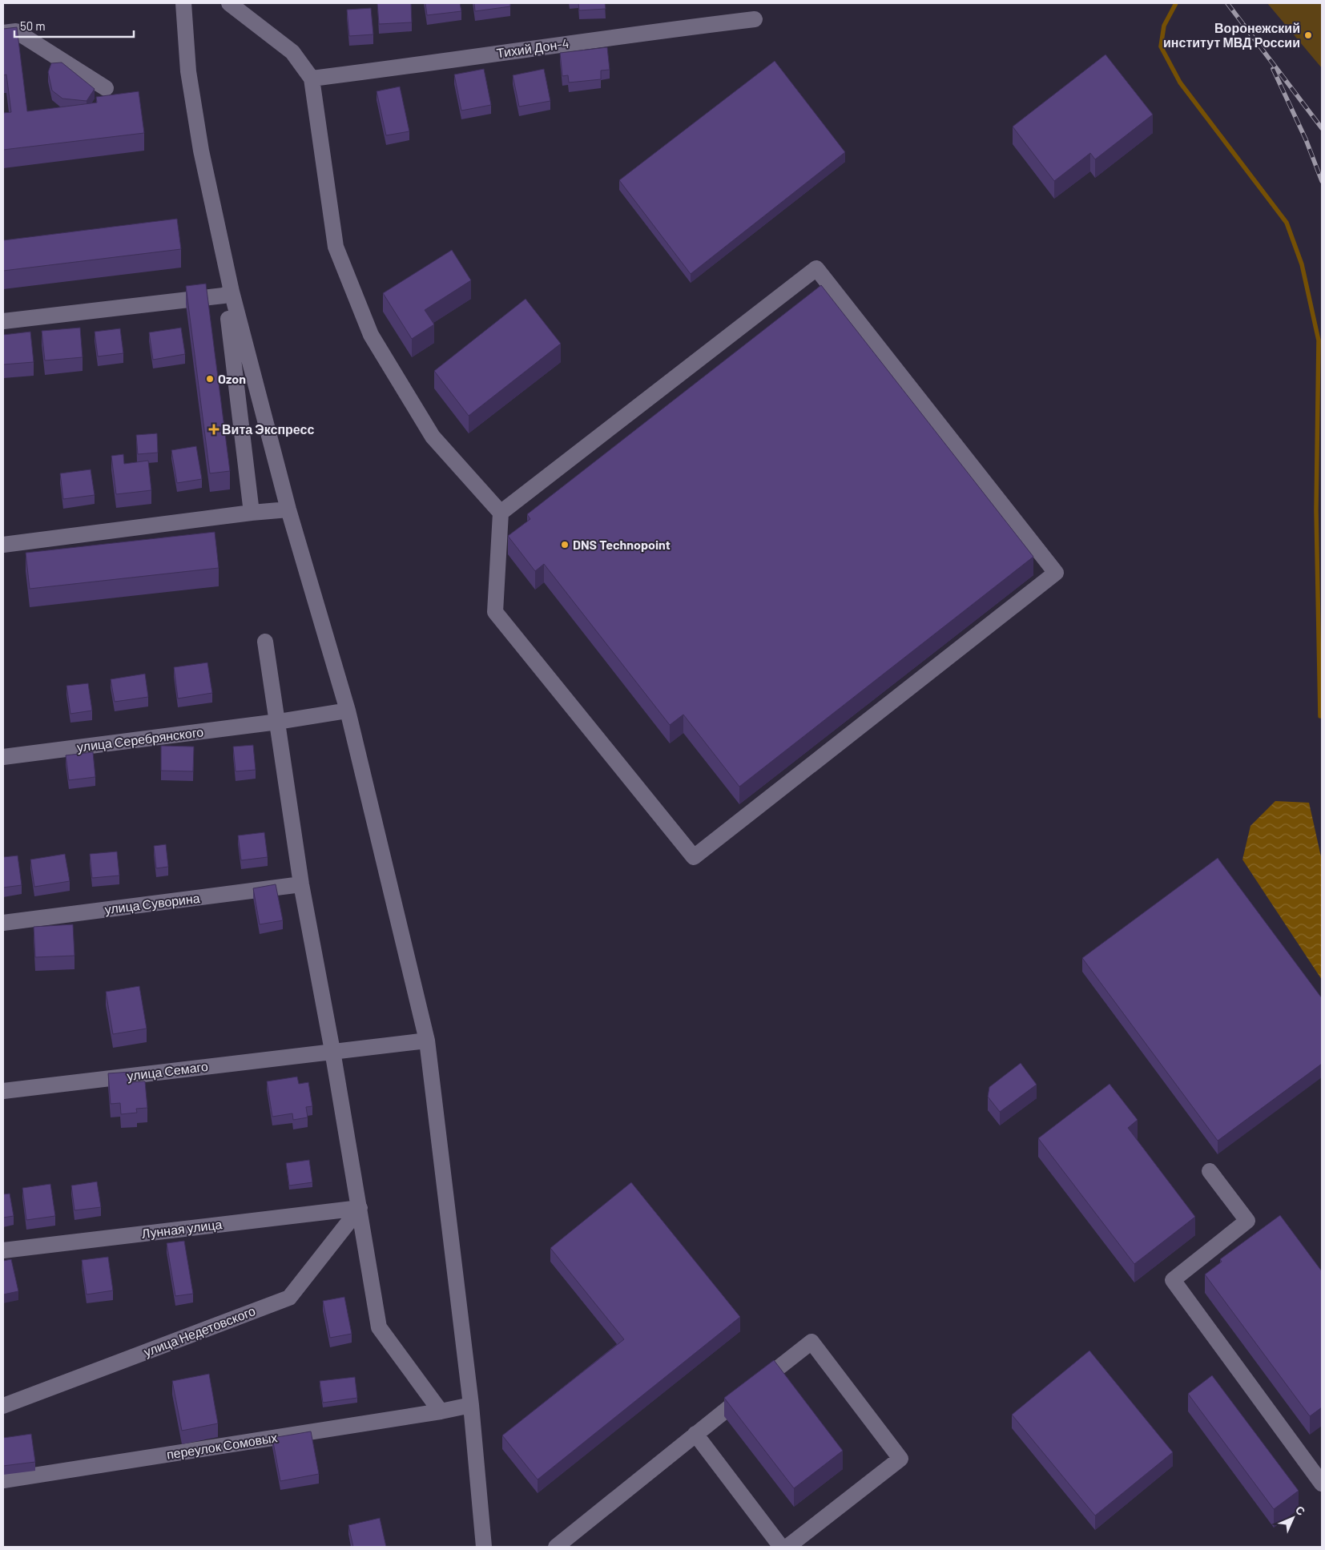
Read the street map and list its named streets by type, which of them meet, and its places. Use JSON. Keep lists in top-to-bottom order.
{
  "streets": {
    "street": [
      "Тихий Дон-4",
      "улица Серебрянского",
      "улица Суворина",
      "улица Семаго",
      "Лунная улица",
      "улица Недетовского",
      "переулок Сомовых"
    ]
  },
  "crossings": [
    ["Лунная улица", "улица Недетовского"]
  ],
  "places": {
    "other": ["Воронежский институт МВД России", "Ozon", "DNS Technopoint"],
    "health": ["Вита Экспресс"]
  },
  "scale_bar": "50 m",
  "north": "top right"
}
